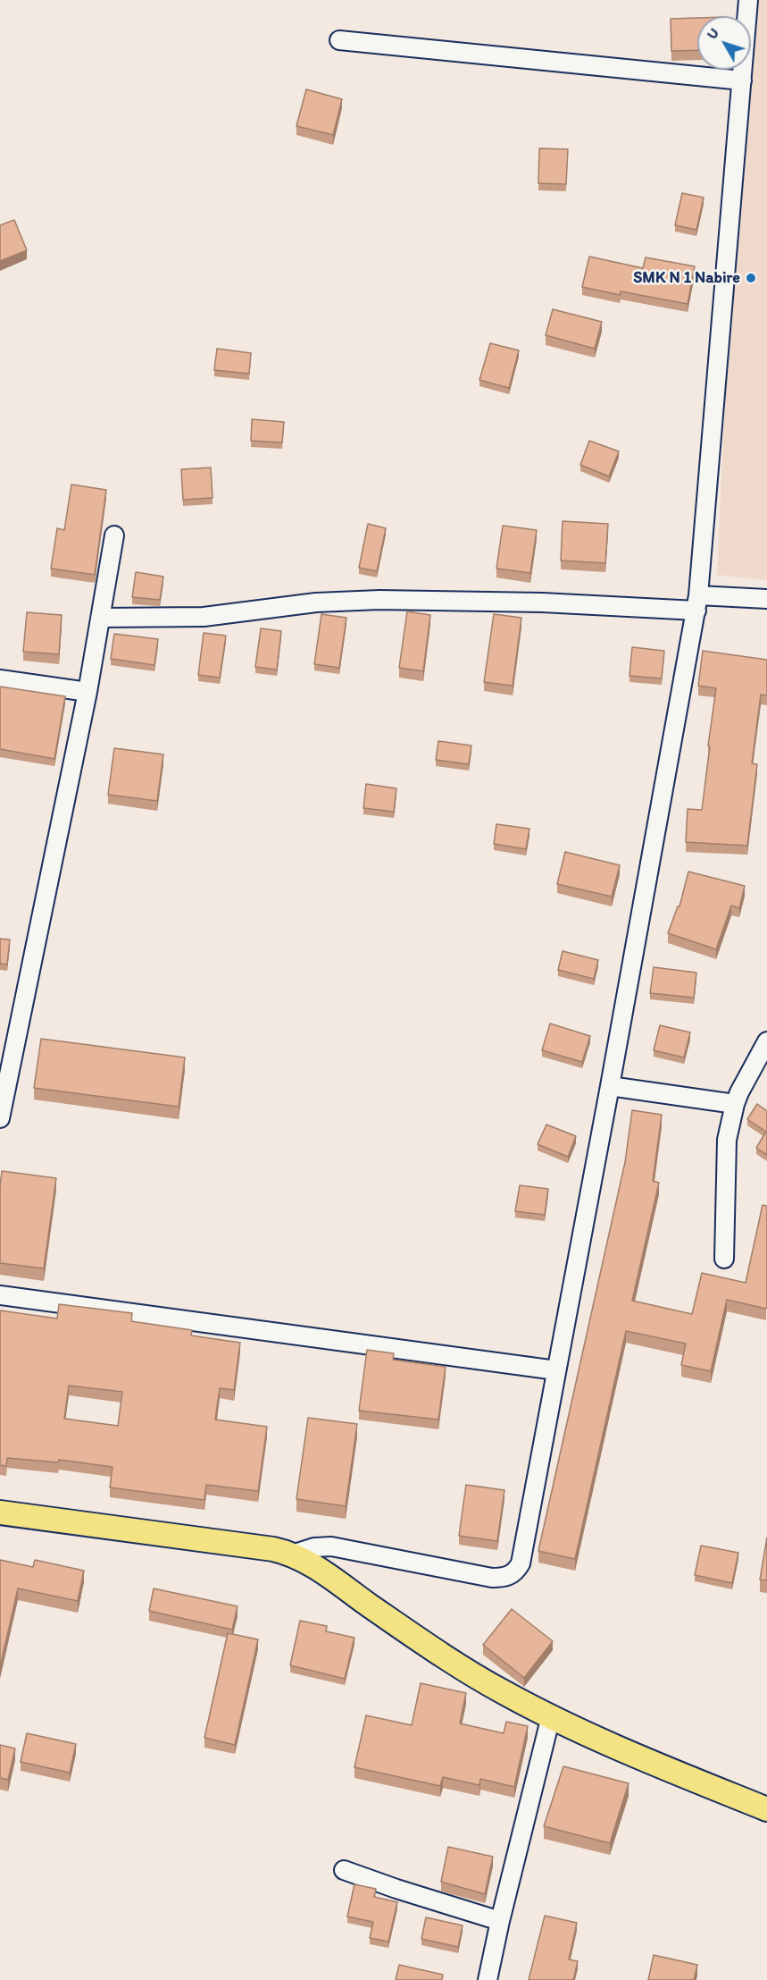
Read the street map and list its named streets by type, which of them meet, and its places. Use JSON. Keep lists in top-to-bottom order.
{
  "places": ["SMK N 1 Nabire"],
  "north": "top left"
}
